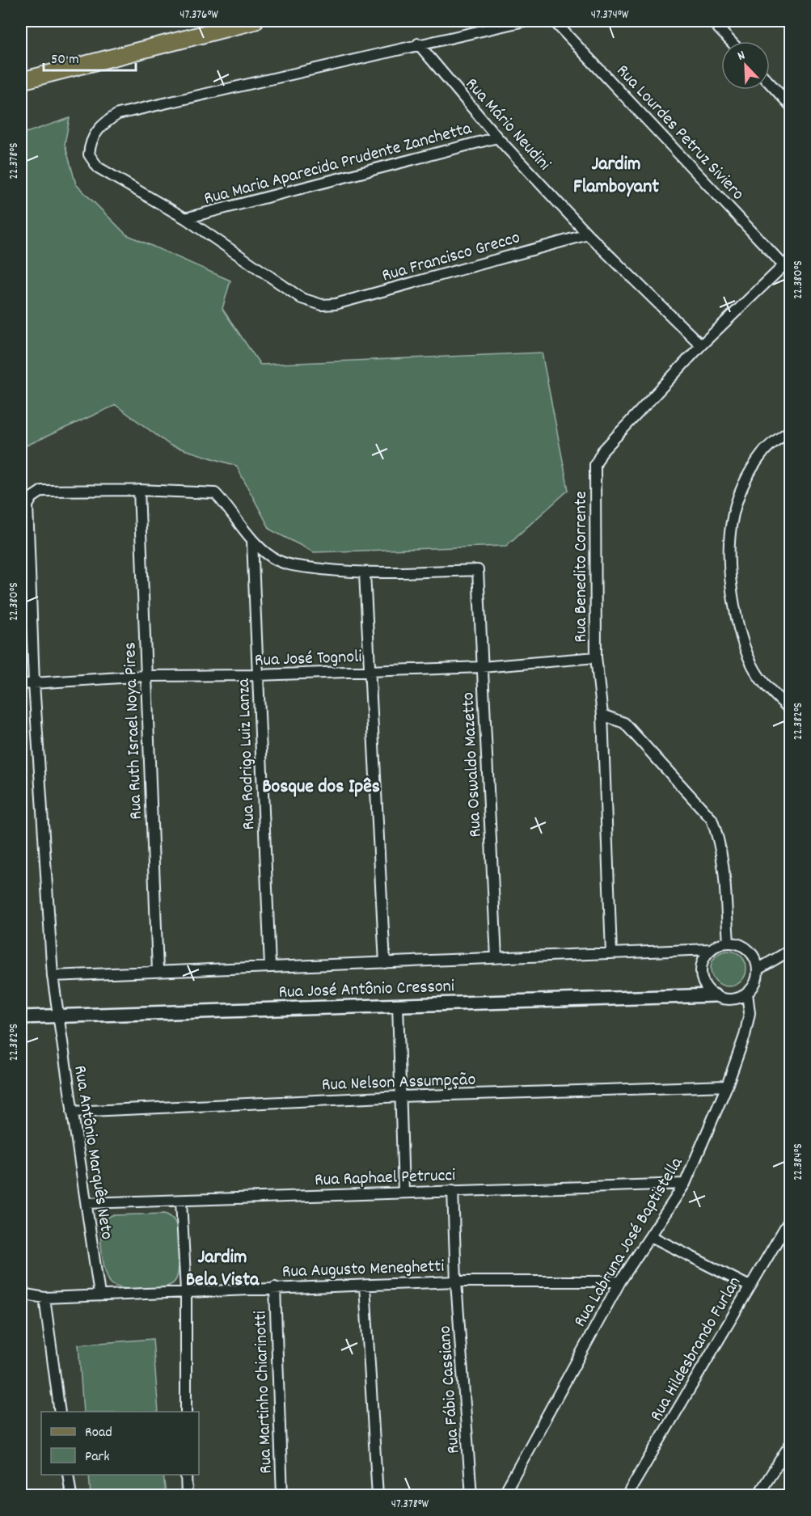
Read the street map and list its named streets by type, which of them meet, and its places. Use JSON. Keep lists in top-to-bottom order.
{
  "streets": {
    "street": [
      "Rua Mário Neudini",
      "Rua Lourdes Petruz Siviero",
      "Rua Maria Aparecida Prudente Zanchetta",
      "Rua Francisco Grecco",
      "Rua Benedito Corrente",
      "Rua José Tognoli",
      "Rua Ruth Israel Noya Pires",
      "Rua Rodrigo Luiz Lanza",
      "Rua Oswaldo Mazetto",
      "Rua José Antônio Cressoni",
      "Rua Nelson Assumpção",
      "Rua Antônio Marquês Neto",
      "Rua Raphael Petrucci",
      "Rua Labruna José Baptistella",
      "Rua Augusto Meneghetti",
      "Rua Hildesbrando Furlan",
      "Rua Fábio Cassiano",
      "Rua Martinho Chiarinotti"
    ]
  },
  "crossings": [
    ["Rua Mário Neudini", "Rua Maria Aparecida Prudente Zanchetta"],
    ["Rua Mário Neudini", "Rua Francisco Grecco"],
    ["Rua Mário Neudini", "Rua Benedito Corrente"],
    ["Rua Lourdes Petruz Siviero", "Rua Benedito Corrente"],
    ["Rua Maria Aparecida Prudente Zanchetta", "Rua Francisco Grecco"],
    ["Rua Benedito Corrente", "Rua José Tognoli"],
    ["Rua Benedito Corrente", "Rua José Antônio Cressoni"],
    ["Rua José Tognoli", "Rua Ruth Israel Noya Pires"],
    ["Rua José Tognoli", "Rua Rodrigo Luiz Lanza"],
    ["Rua José Tognoli", "Rua Oswaldo Mazetto"],
    ["Rua José Tognoli", "Rua Antônio Marquês Neto"],
    ["Rua Ruth Israel Noya Pires", "Rua José Antônio Cressoni"],
    ["Rua Ruth Israel Noya Pires", "Rua Antônio Marquês Neto"],
    ["Rua Rodrigo Luiz Lanza", "Rua José Antônio Cressoni"],
    ["Rua Oswaldo Mazetto", "Rua José Antônio Cressoni"],
    ["Rua José Antônio Cressoni", "Rua Antônio Marquês Neto"],
    ["Rua José Antônio Cressoni", "Rua Labruna José Baptistella"],
    ["Rua Nelson Assumpção", "Rua Antônio Marquês Neto"],
    ["Rua Nelson Assumpção", "Rua Labruna José Baptistella"],
    ["Rua Antônio Marquês Neto", "Rua Raphael Petrucci"],
    ["Rua Antônio Marquês Neto", "Rua Augusto Meneghetti"],
    ["Rua Raphael Petrucci", "Rua Labruna José Baptistella"],
    ["Rua Raphael Petrucci", "Rua Fábio Cassiano"],
    ["Rua Labruna José Baptistella", "Rua Augusto Meneghetti"],
    ["Rua Augusto Meneghetti", "Rua Fábio Cassiano"],
    ["Rua Augusto Meneghetti", "Rua Martinho Chiarinotti"]
  ],
  "districts": ["Jardim Flamboyant", "Bosque dos Ipês", "Jardim Bela Vista"],
  "legend": ["Road", "Park"],
  "scale_bar": "50 m",
  "north": "top left",
  "coordinates": [
    "47.376°W",
    "47.374°W",
    "22.378°S",
    "22.380°S",
    "22.382°S",
    "22.384°S",
    "47.378°W"
  ]
}
